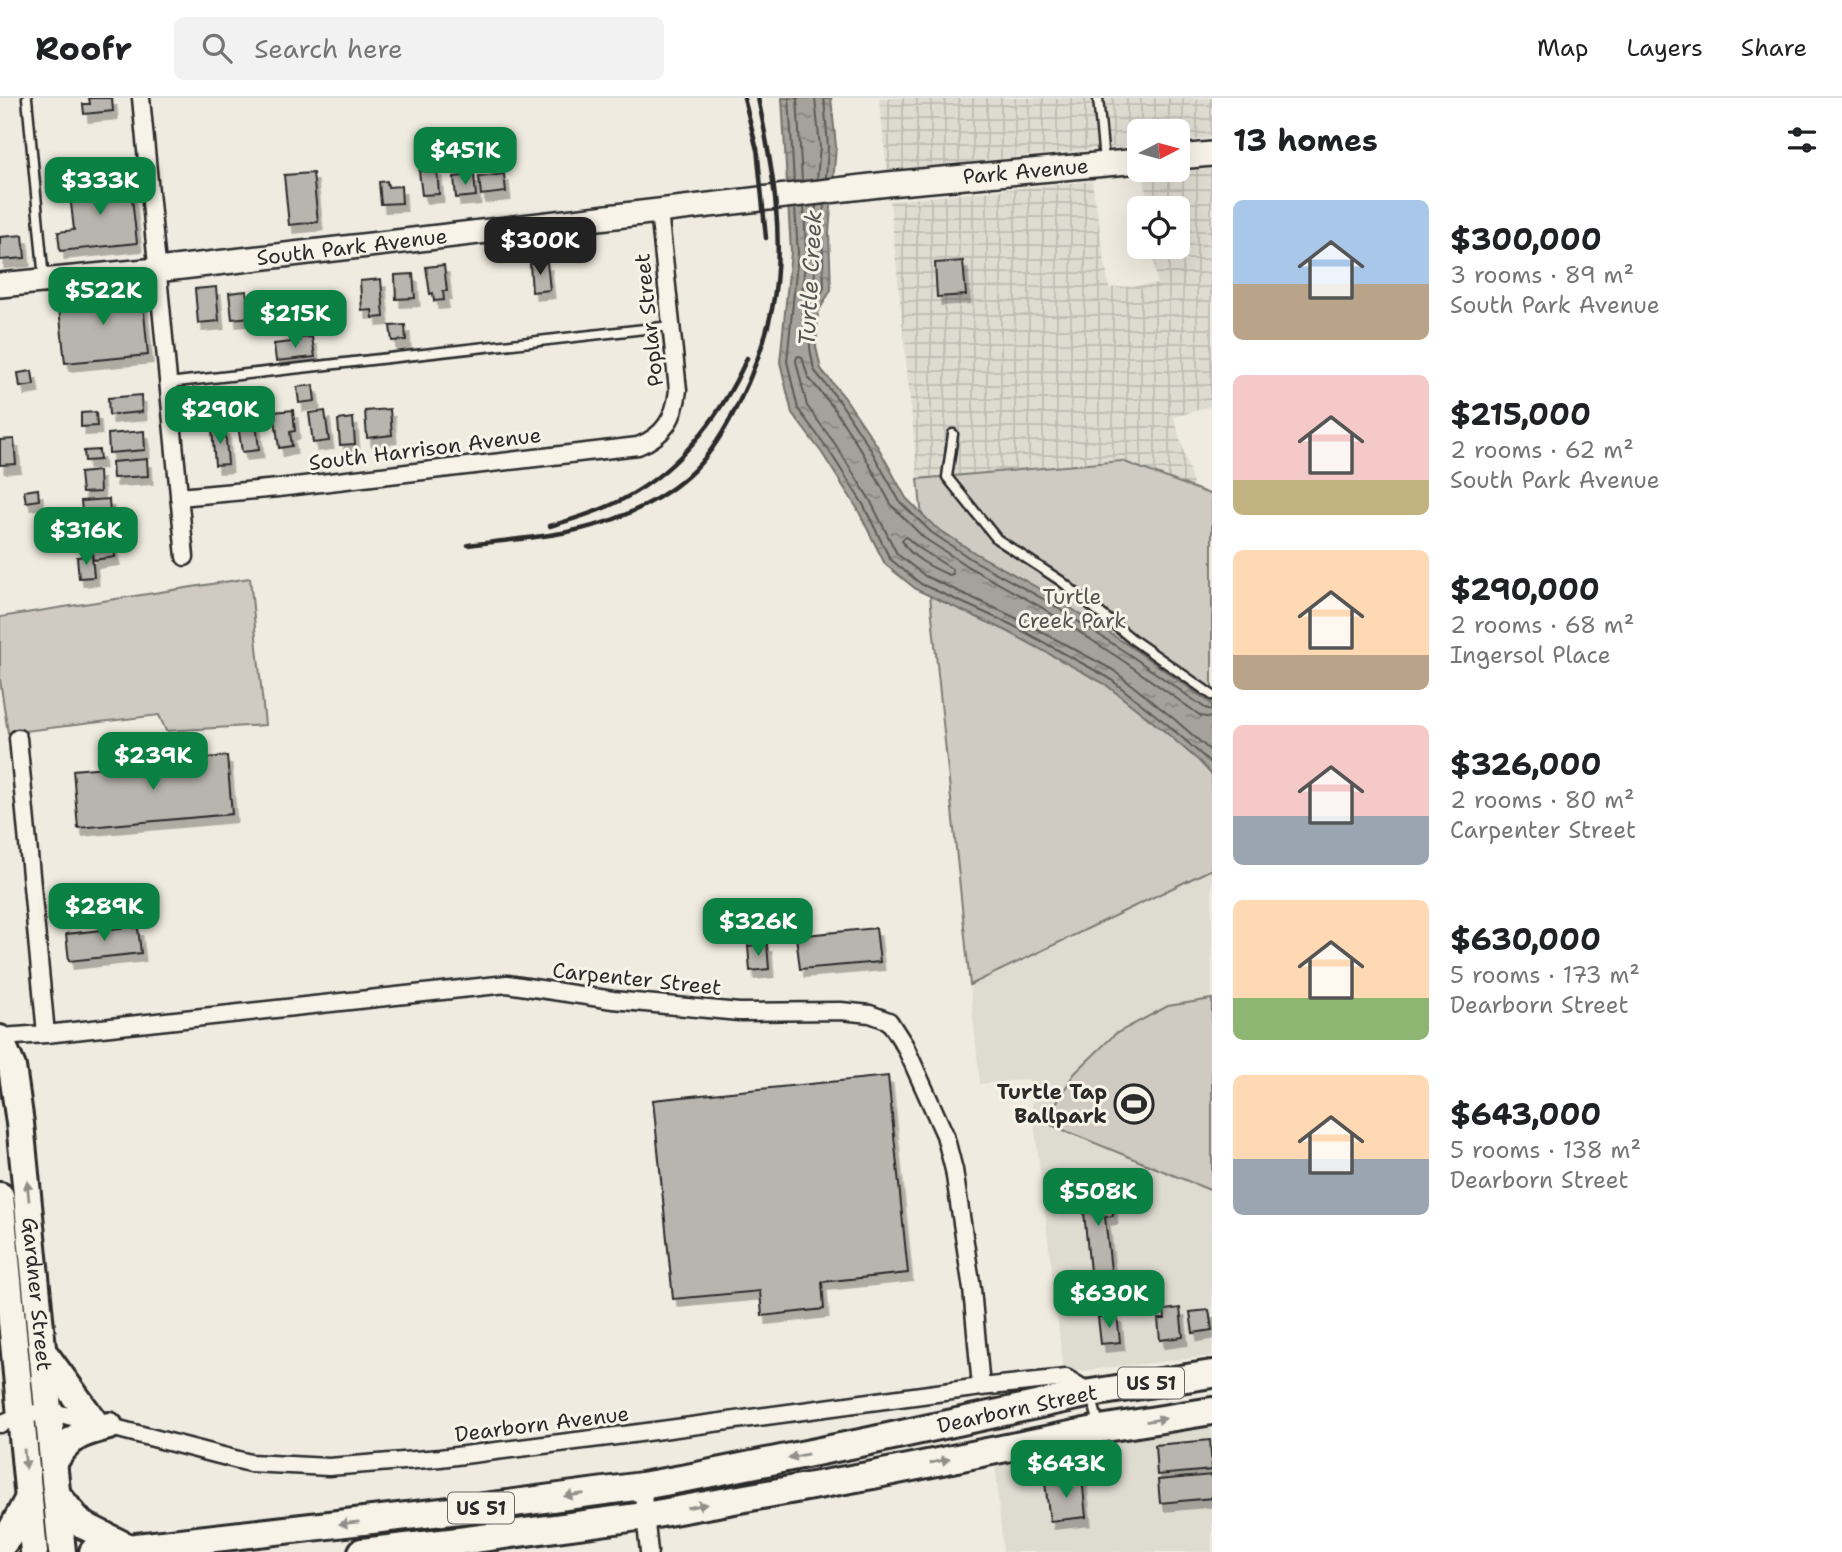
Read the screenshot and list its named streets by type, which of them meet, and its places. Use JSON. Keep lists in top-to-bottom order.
{
  "streets": {
    "main road": ["Gardner Street", "US 51", "Dearborn Street"],
    "street": [
      "Park Avenue",
      "South Park Avenue",
      "Poplar Street",
      "South Harrison Avenue",
      "Carpenter Street",
      "Dearborn Avenue"
    ]
  },
  "crossings": [
    ["Park Avenue", "South Park Avenue"],
    ["South Park Avenue", "Poplar Street"],
    ["Poplar Street", "South Harrison Avenue"],
    ["Carpenter Street", "Gardner Street"],
    ["Carpenter Street", "Dearborn Avenue"],
    ["Gardner Street", "Dearborn Avenue"],
    ["US 51", "Dearborn Street"],
    ["Dearborn Street", "Dearborn Avenue"]
  ],
  "water": ["Turtle Creek"],
  "parks": ["Turtle Creek Park"],
  "places": {
    "sports": ["Turtle Tap Ballpark"]
  },
  "north": "right",
  "page": {
    "header": "Roofr",
    "search": "Search here",
    "nav": ["Map", "Layers", "Share"],
    "heading": "13 homes",
    "price": [
      "$451K",
      "$333K",
      "$300K",
      "$522K",
      "$215K",
      "$290K",
      "$316K",
      "$239K",
      "$289K",
      "$326K",
      "$508K",
      "$630K",
      "$643K"
    ],
    "list": [
      {
        "name": "$300,000",
        "note": "3 rooms · 89 m² · South Park Avenue"
      },
      {
        "name": "$215,000",
        "note": "2 rooms · 62 m² · South Park Avenue"
      },
      {
        "name": "$290,000",
        "note": "2 rooms · 68 m² · Ingersol Place"
      },
      {
        "name": "$326,000",
        "note": "2 rooms · 80 m² · Carpenter Street"
      },
      {
        "name": "$630,000",
        "note": "5 rooms · 173 m² · Dearborn Street"
      },
      {
        "name": "$643,000",
        "note": "5 rooms · 138 m² · Dearborn Street"
      }
    ]
  }
}
